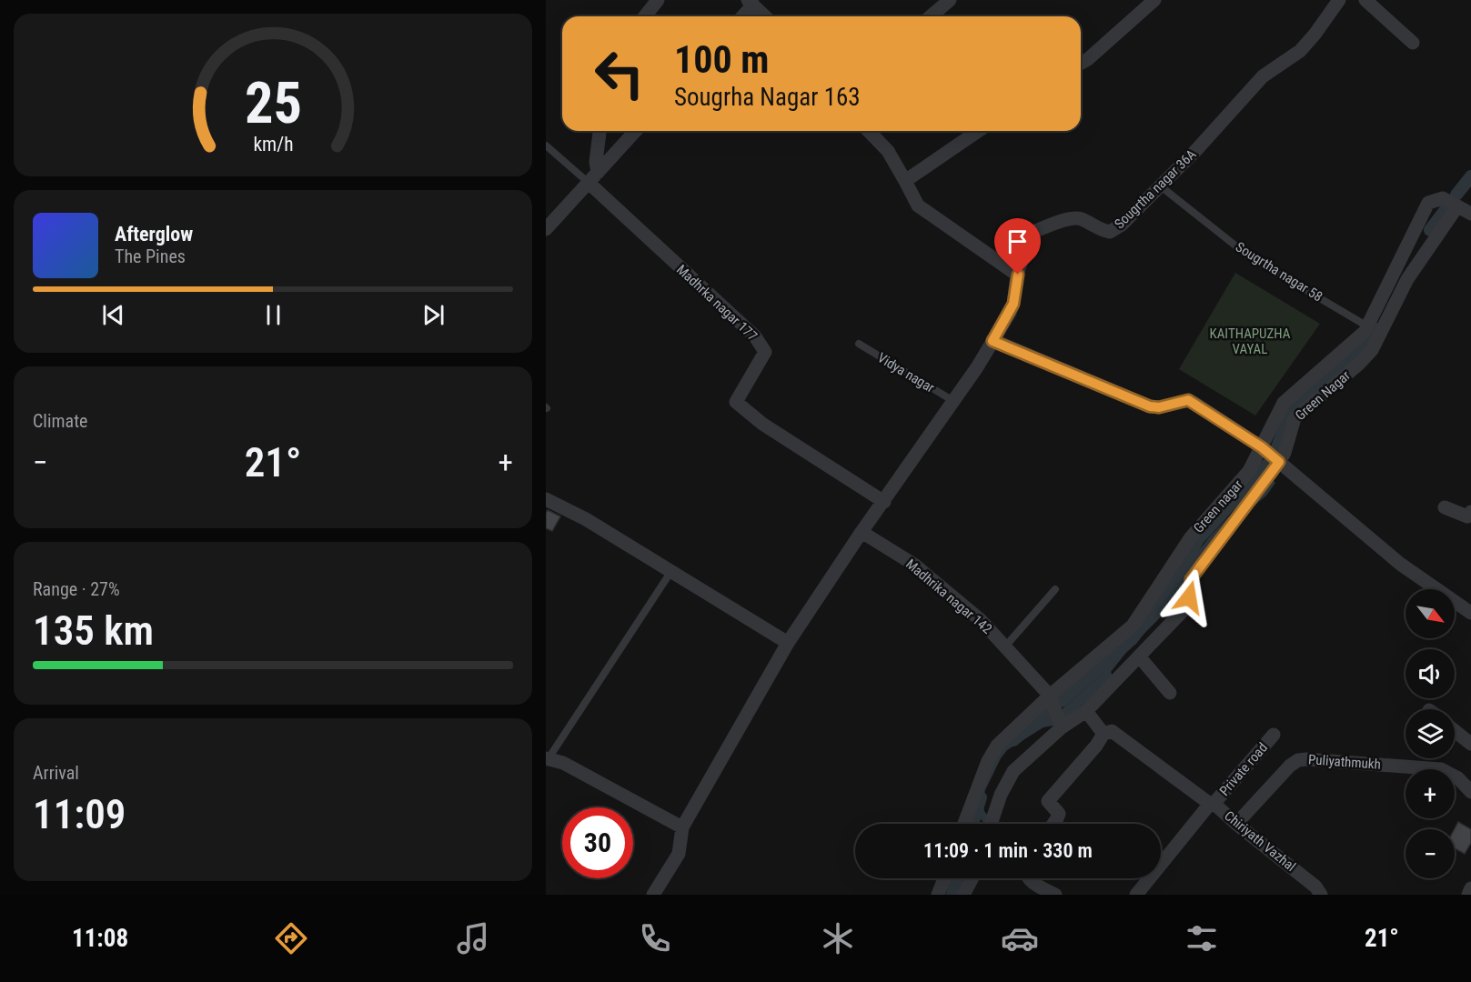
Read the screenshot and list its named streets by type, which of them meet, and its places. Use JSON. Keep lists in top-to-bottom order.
{
  "streets": {
    "street": [
      "Sougrtha nagar 36A",
      "Madhrka nagar 177",
      "Green Nagar",
      "Green nagar",
      "Madhrika nagar 142",
      "Puliyathmukh",
      "Private road",
      "Chiriyath Vazhal"
    ],
    "lane": ["Sougrtha nagar 58", "Vidya nagar"]
  },
  "crossings": [
    ["Sougrtha nagar 36A", "Sougrtha nagar 58"],
    ["Sougrtha nagar 36A", "Madhrka nagar 177"],
    ["Sougrtha nagar 36A", "Vidya nagar"],
    ["Sougrtha nagar 36A", "Madhrika nagar 142"],
    ["Sougrtha nagar 58", "Green nagar"],
    ["Green Nagar", "Green nagar"],
    ["Green Nagar", "Madhrika nagar 142"],
    ["Green nagar", "Madhrika nagar 142"],
    ["Puliyathmukh", "Chiriyath Vazhal"],
    ["Private road", "Chiriyath Vazhal"]
  ],
  "parks": ["KAITHAPUZHA VAYAL"],
  "north": "bottom right",
  "page": {
    "turn": ["100 m", "Sougrha Nagar 163"],
    "song": ["Afterglow", "The Pines"],
    "tile": [
      "Climate",
      ["Range · 27%", "135 km"],
      ["Arrival", "11:09"]
    ],
    "heat": ["−", "21°", "+"],
    "map_buttons": ["+", "−"],
    "limit": "30",
    "trip": "11:09 · 1 min · 330 m",
    "tabs": ["11:08", "21°"],
    "gauge": ["25", "km/h"]
  }
}
